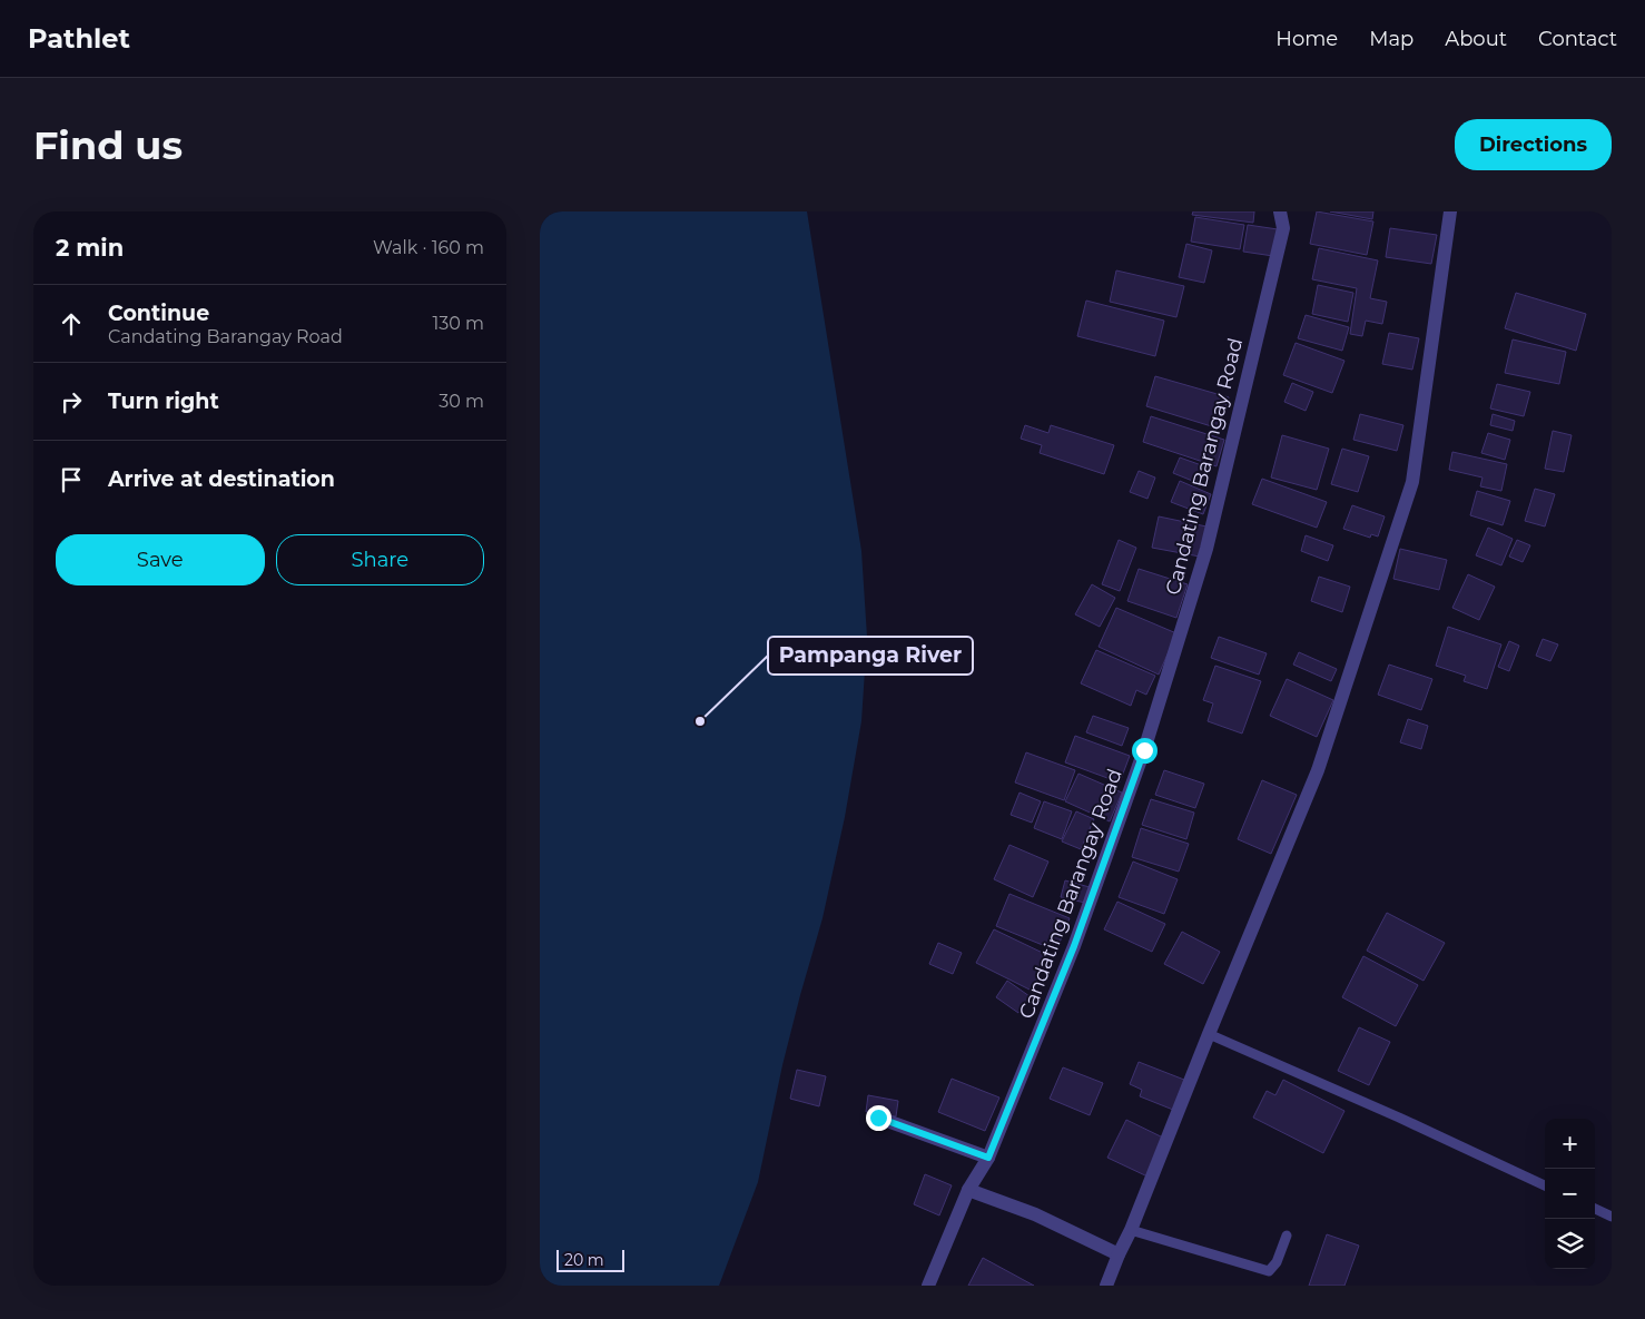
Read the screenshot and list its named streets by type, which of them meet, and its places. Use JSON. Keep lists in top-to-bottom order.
{
  "streets": {
    "street": ["Candating Barangay Road"]
  },
  "places": ["Pampanga River"],
  "scale_bar": "20 m",
  "page": {
    "header": "Pathlet",
    "nav": [
      "Home",
      "Map",
      "About",
      "Contact"
    ],
    "buttons": [
      "Directions",
      ["Save", "Share"]
    ],
    "title": "Find us",
    "heading": ["2 min", "Walk · 160 m"],
    "list": [
      ["Continue", "Candating Barangay Road", "130 m"],
      ["Turn right", "30 m"],
      "Arrive at destination"
    ],
    "map_buttons": ["+", "−"],
    "scale": "20 m"
  }
}
